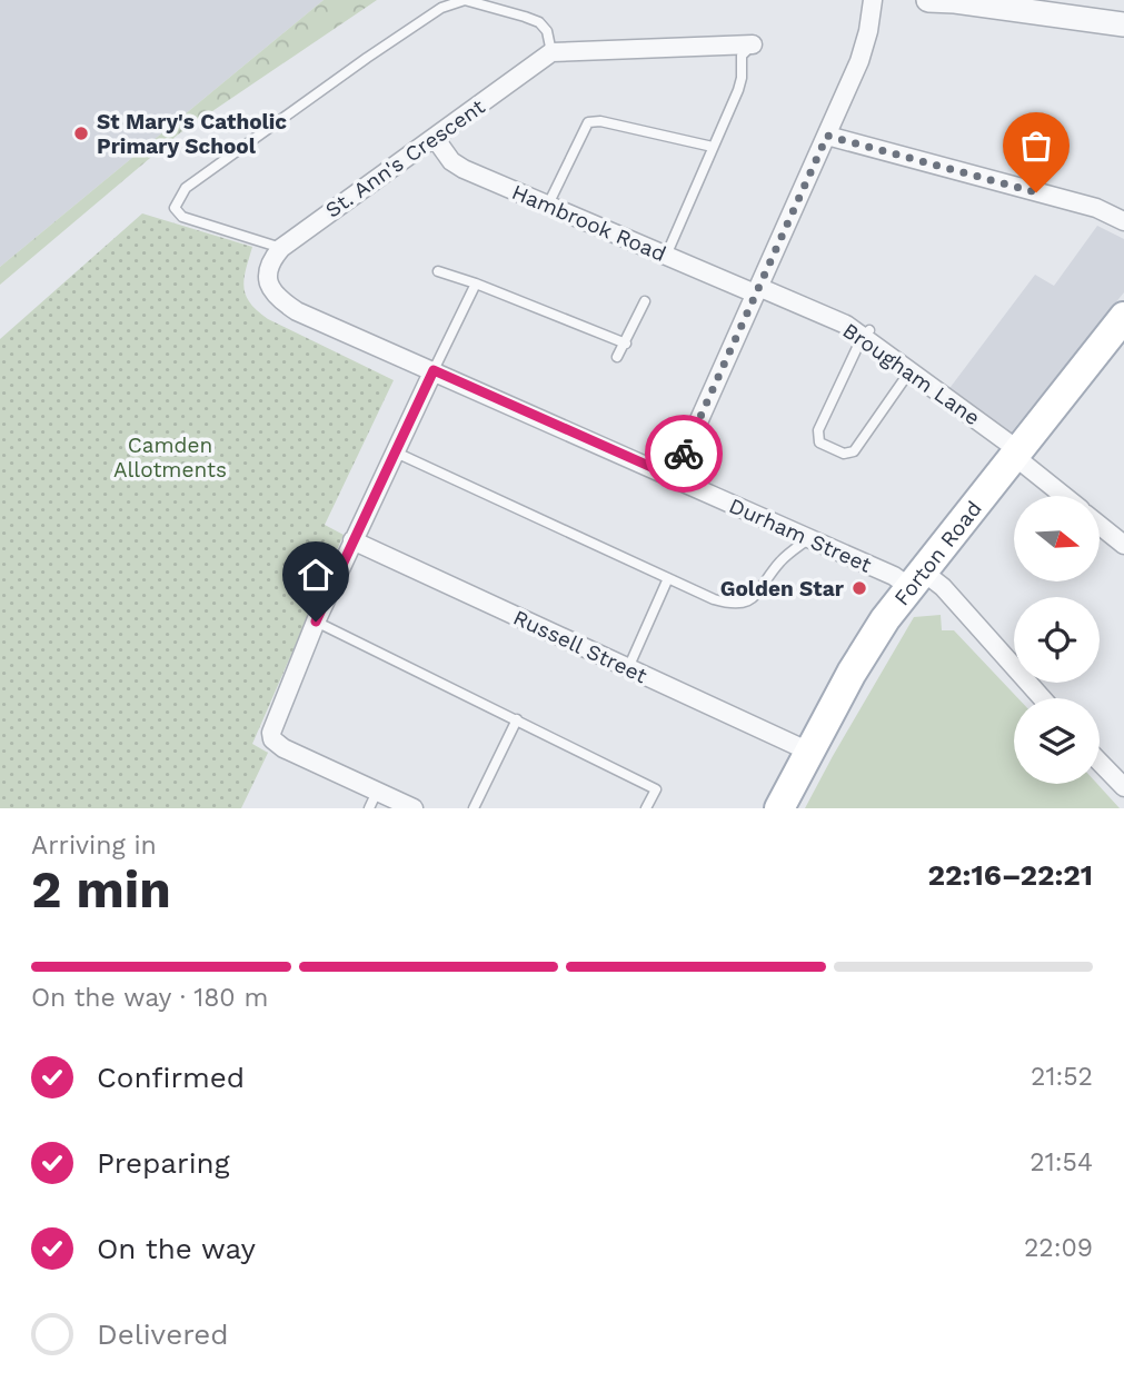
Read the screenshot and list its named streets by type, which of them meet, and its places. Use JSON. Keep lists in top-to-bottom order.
{
  "streets": {
    "main road": ["Forton Road"],
    "street": [
      "St. Ann's Crescent",
      "Hambrook Road",
      "Brougham Lane",
      "Durham Street",
      "Russell Street"
    ]
  },
  "crossings": [
    ["St. Ann's Crescent", "Hambrook Road"],
    ["Hambrook Road", "Brougham Lane"],
    ["Brougham Lane", "Forton Road"],
    ["Durham Street", "Forton Road"],
    ["Forton Road", "Russell Street"]
  ],
  "parks": ["Camden Allotments"],
  "places": ["St Mary's Catholic Primary School", "Golden Star"],
  "north": "right",
  "page": {
    "heading": ["2 min", "Arriving in", "22:16–22:21"],
    "bar": "On the way · 180 m",
    "list": [
      ["Confirmed", "21:52"],
      ["Preparing", "21:54"],
      ["On the way", "22:09"],
      "Delivered"
    ]
  }
}
